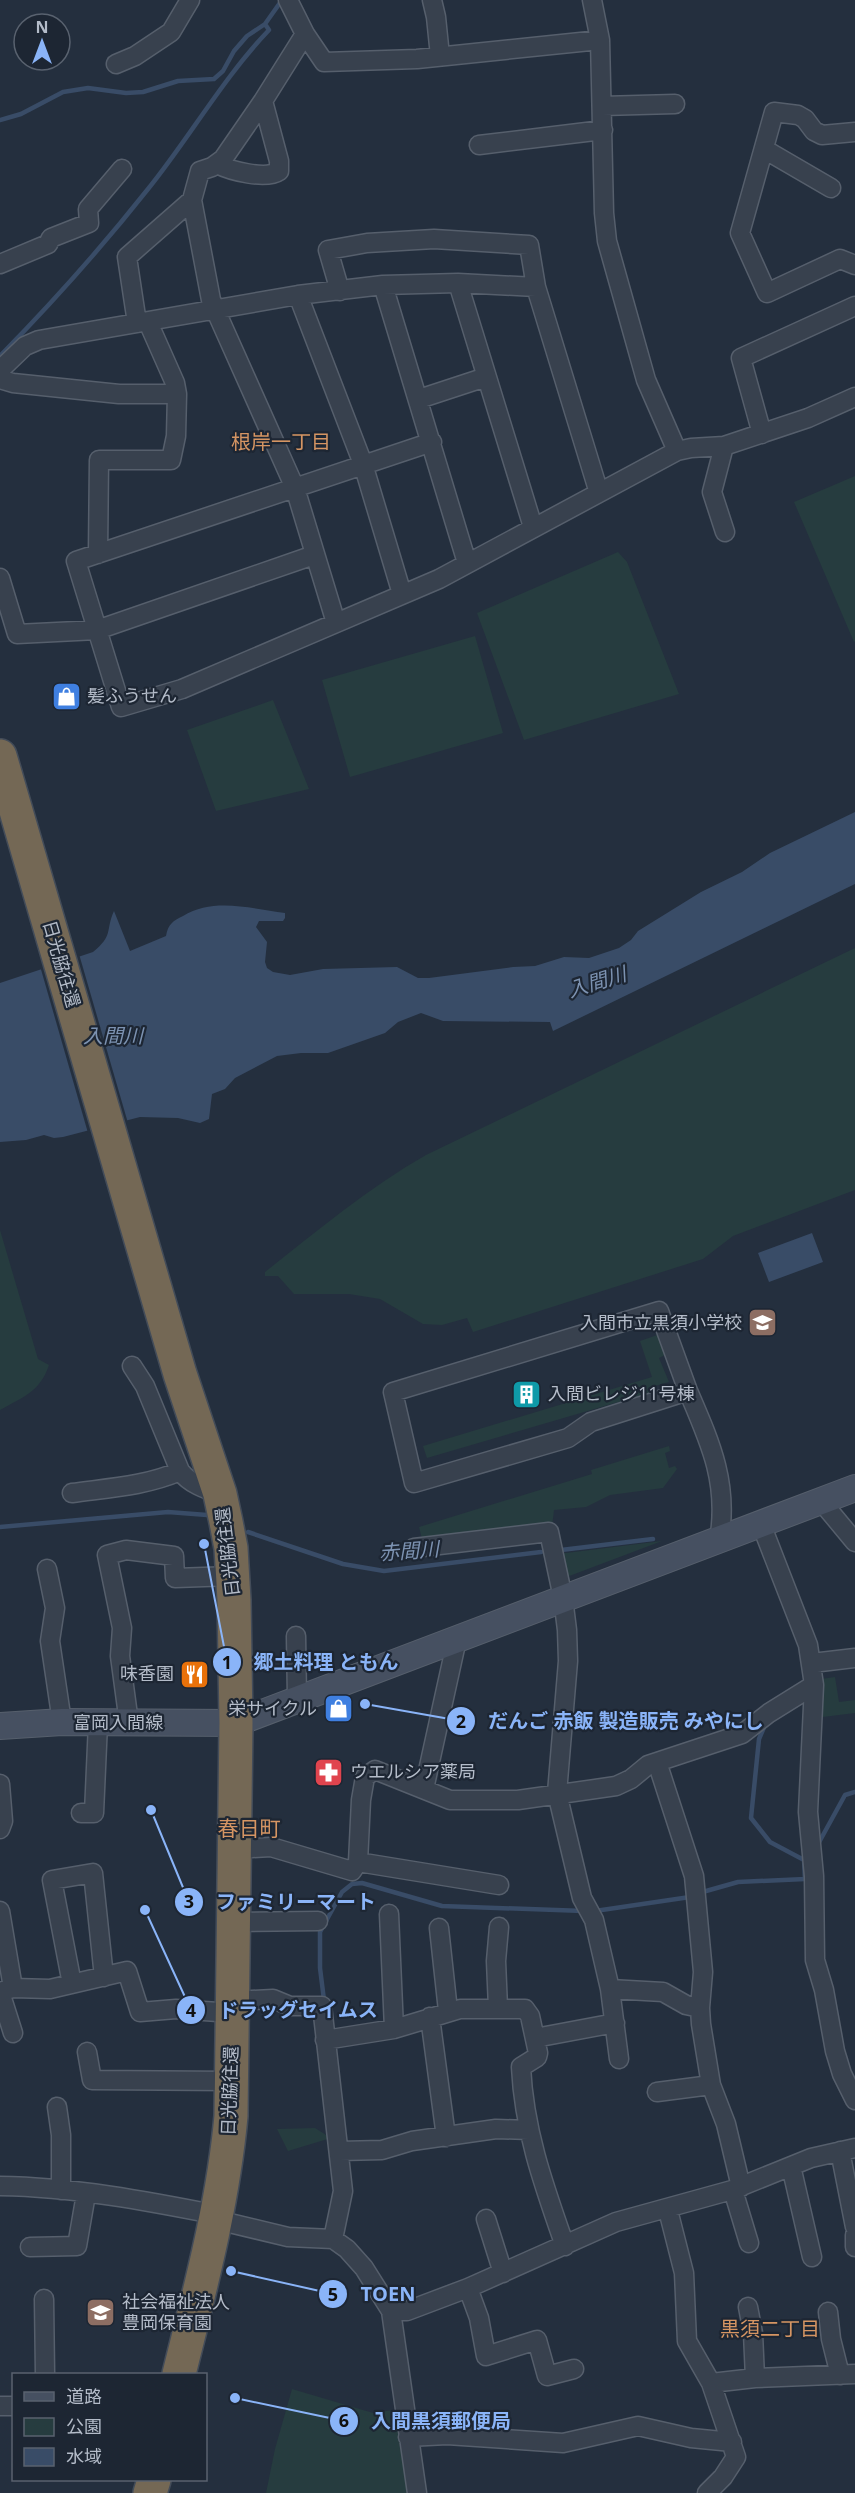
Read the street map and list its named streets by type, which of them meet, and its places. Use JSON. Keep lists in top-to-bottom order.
{
  "streets": {
    "highway": ["日光脇往還"],
    "street": ["富岡入間線"]
  },
  "crossings": [
    ["日光脇往還", "富岡入間線"]
  ],
  "districts": ["根岸一丁目", "春日町", "黒須二丁目"],
  "water": ["入間川", "赤間川"],
  "places": {
    "shop": ["髪ふうせん", "栄サイクル"],
    "school or university": ["入間市立黒須小学校", "社会福祉法人 豊岡保育園"],
    "building": ["入間ビレジ11号棟"],
    "other": [
      "郷土料理 ともん",
      "だんご 赤飯 製造販売 みやにし",
      "ファミリーマート",
      "ドラッグセイムス",
      "TOEN",
      "入間黒須郵便局"
    ],
    "restaurant": ["味香園"],
    "pharmacy": ["ウエルシア薬局"]
  },
  "legend": ["道路", "公園", "水域"],
  "north": "top"
}
